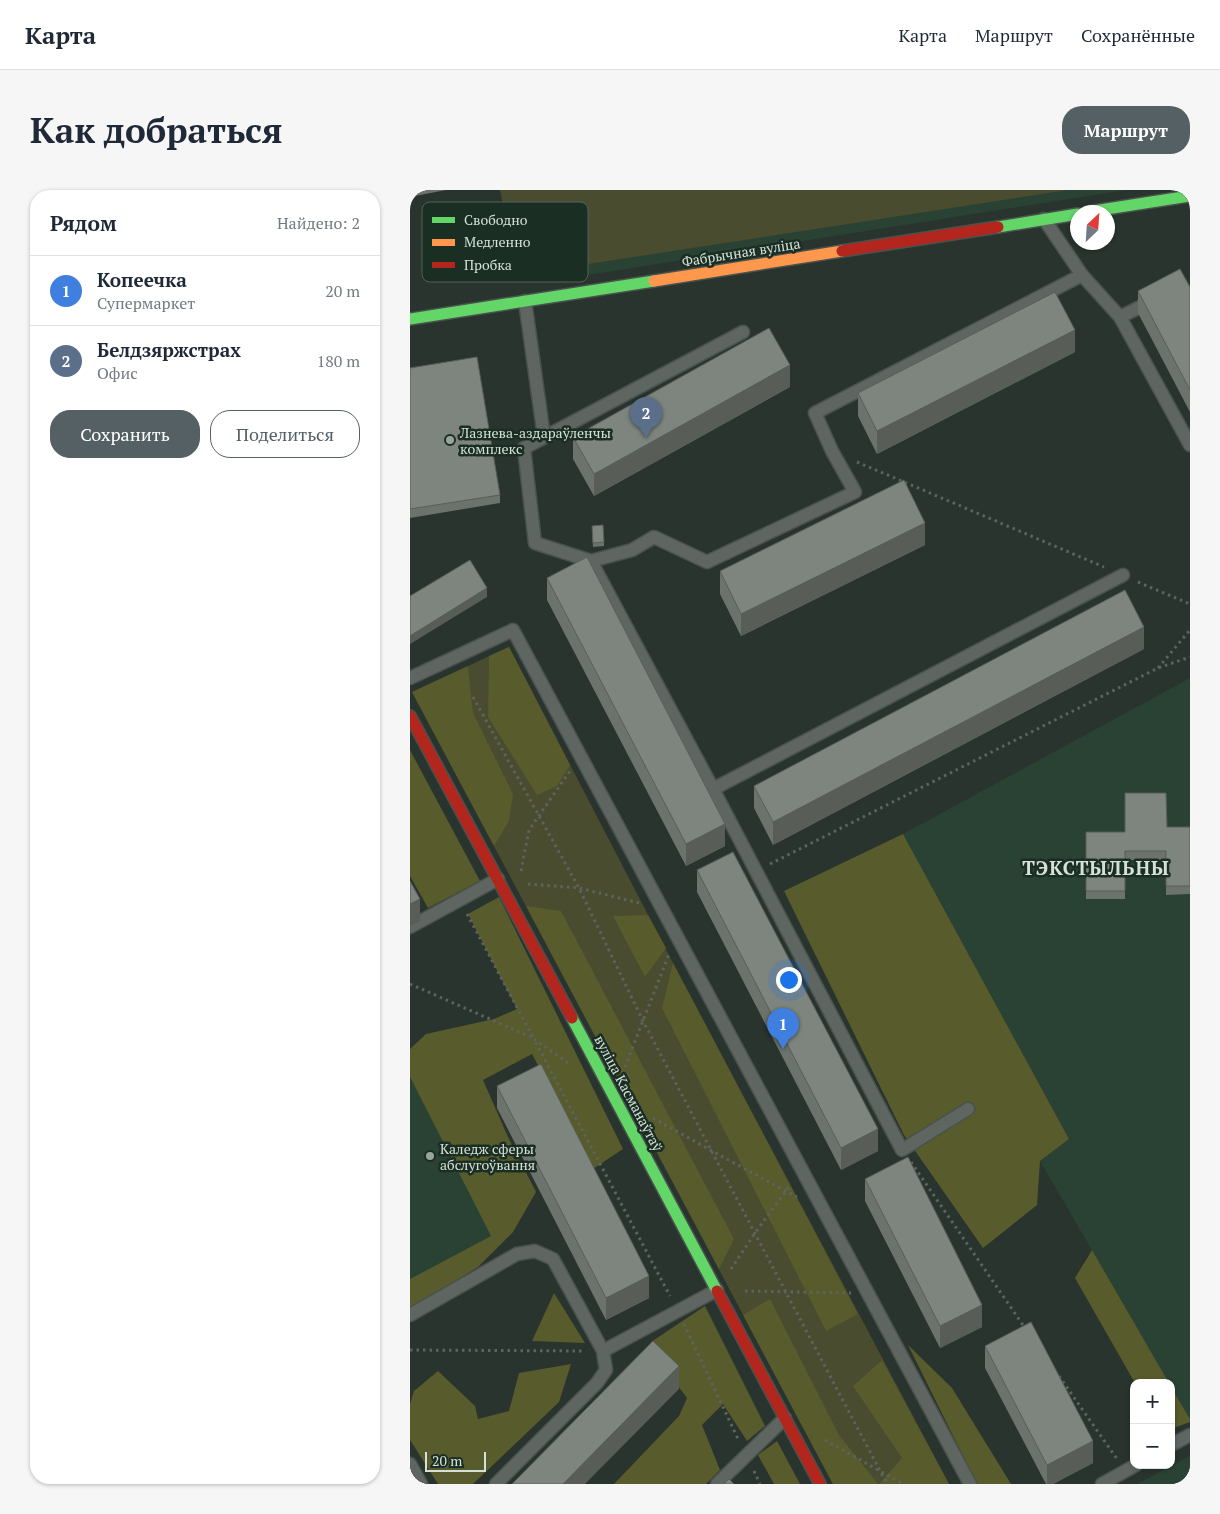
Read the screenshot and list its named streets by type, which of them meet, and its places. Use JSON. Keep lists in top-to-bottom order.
{
  "streets": {
    "street": ["Фабрычная вуліца", "вуліца Касманаўтаў"]
  },
  "districts": ["ТЭКСТЫЛЬНЫ"],
  "places": ["Лазнева-аздараўленчы комплекс", "Каледж сферы абслугоўвання"],
  "legend": ["Свободно", "Медленно", "Пробка"],
  "scale_bar": "20 m",
  "north": "top right",
  "page": {
    "header": "Карта",
    "nav": ["Карта", "Маршрут", "Сохранённые"],
    "buttons": [
      "Маршрут",
      ["Сохранить", "Поделиться"]
    ],
    "title": "Как добраться",
    "heading": ["Рядом", "Найдено: 2"],
    "list": [
      {
        "mark": "1",
        "name": "Копеечка",
        "note": "Супермаркет",
        "value": "20 m"
      },
      {
        "mark": "2",
        "name": "Белдзяржстрах",
        "note": "Офис",
        "value": "180 m"
      }
    ],
    "pins": ["2", "1"],
    "map_buttons": ["+", "−"],
    "scale": "20 m"
  }
}
